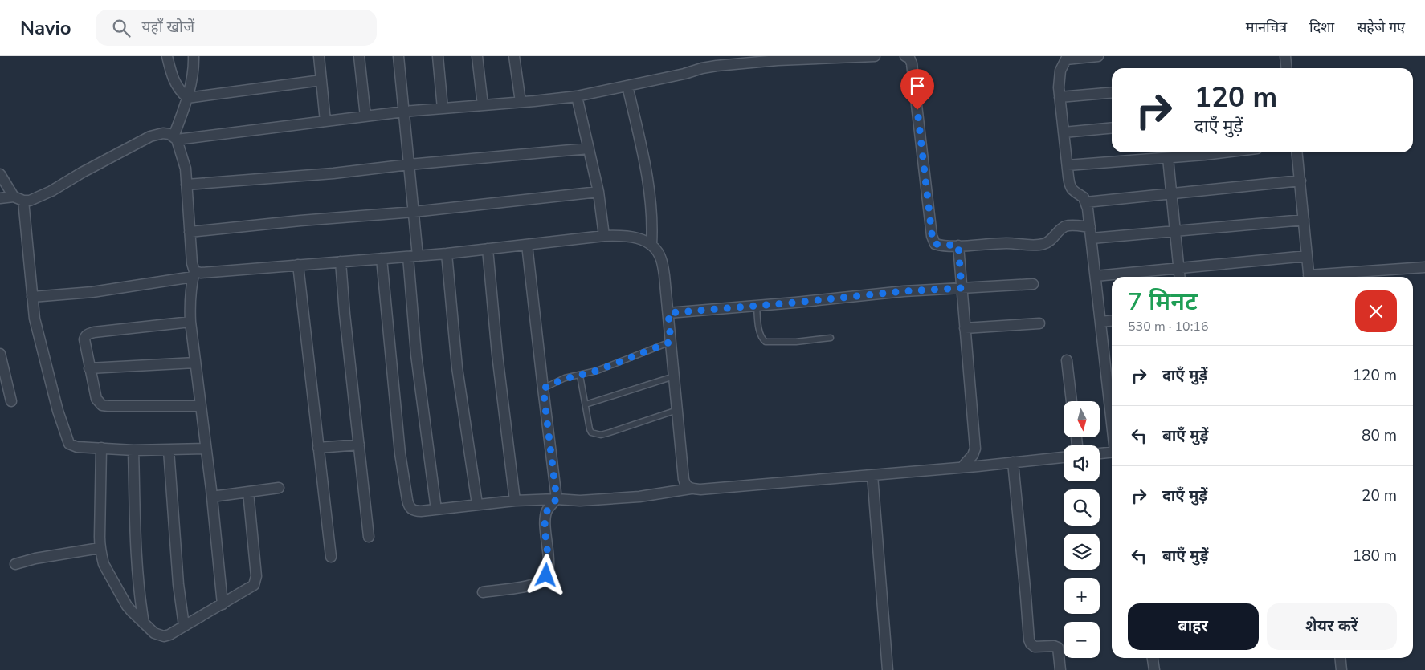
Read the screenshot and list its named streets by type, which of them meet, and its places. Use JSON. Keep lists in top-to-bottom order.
{
  "north": "bottom",
  "page": {
    "header": "Navio",
    "search": "यहाँ खोजें",
    "nav": ["मानचित्र", "दिशा", "सहेजे गए"],
    "turn": ["120 m", "दाएँ मुड़ें"],
    "heading": ["7 मिनट", "530 m · 10:16"],
    "list": [
      {
        "name": "दाएँ मुड़ें",
        "value": "120 m"
      },
      {
        "name": "बाएँ मुड़ें",
        "value": "80 m"
      },
      {
        "name": "दाएँ मुड़ें",
        "value": "20 m"
      },
      {
        "name": "बाएँ मुड़ें",
        "value": "180 m"
      }
    ],
    "map_buttons": ["+", "−"],
    "buttons": ["बाहर", "शेयर करें"]
  }
}
